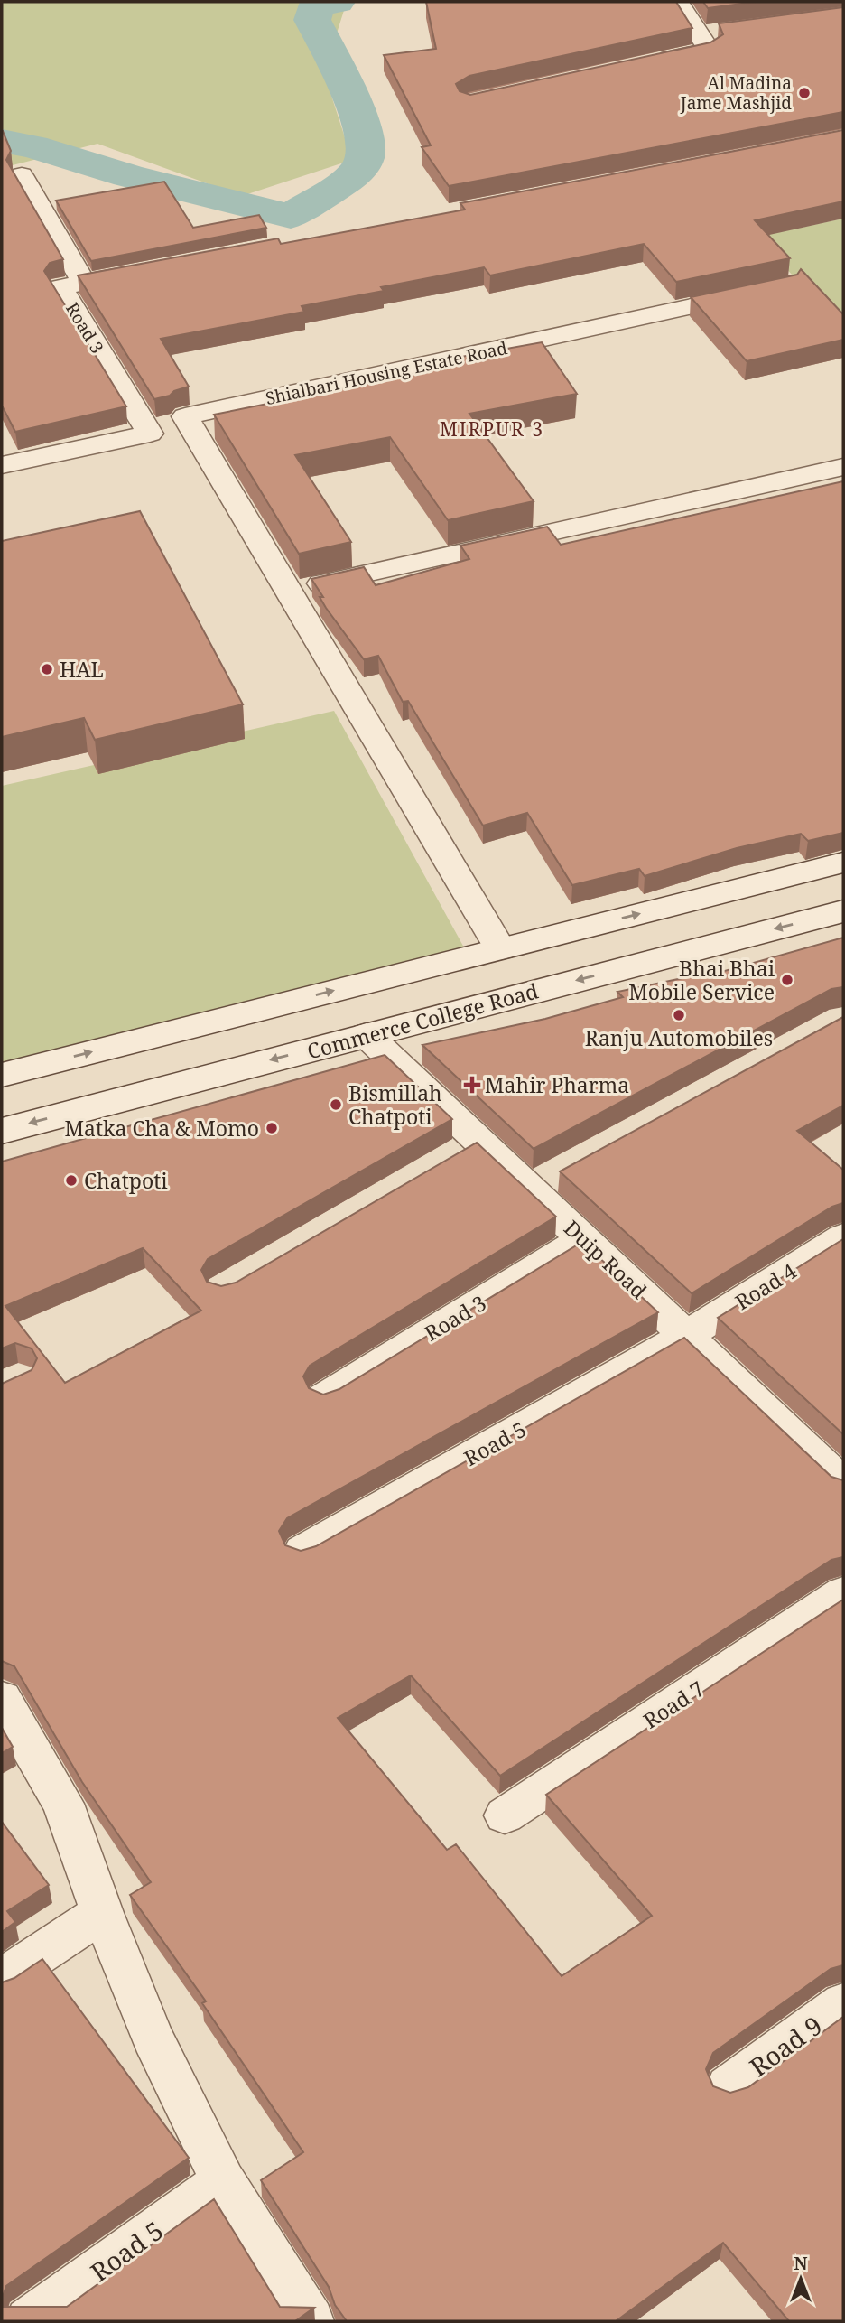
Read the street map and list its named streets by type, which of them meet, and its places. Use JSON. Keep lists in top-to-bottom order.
{
  "streets": {
    "street": [
      "Road 3",
      "Shialbari Housing Estate Road",
      "Commerce College Road",
      "Duip Road",
      "Road 4",
      "Road 5",
      "Road 7",
      "Road 9"
    ]
  },
  "crossings": [
    ["Road 3", "Duip Road"],
    ["Commerce College Road", "Duip Road"],
    ["Duip Road", "Road 4"],
    ["Duip Road", "Road 5"],
    ["Road 4", "Road 5"]
  ],
  "districts": ["MIRPUR 3"],
  "places": {
    "other": [
      "Al Madina Jame Mashjid",
      "HAL",
      "Bhai Bhai Mobile Service",
      "Ranju Automobiles",
      "Bismillah Chatpoti",
      "Matka Cha & Momo",
      "Chatpoti"
    ],
    "health": ["Mahir Pharma"]
  },
  "north": "top"
}
